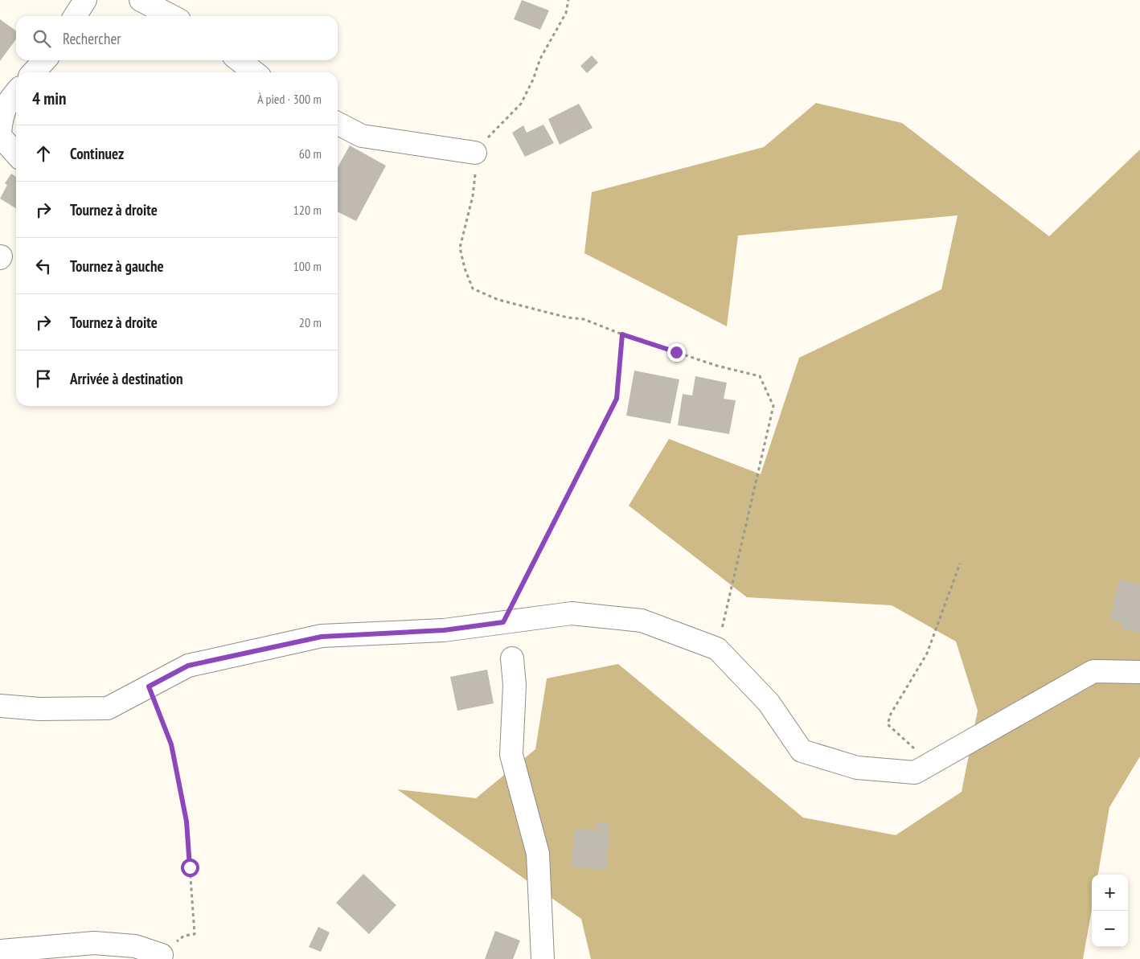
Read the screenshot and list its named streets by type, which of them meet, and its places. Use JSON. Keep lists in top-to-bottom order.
{
  "page": {
    "search": "Rechercher",
    "heading": ["4 min", "À pied · 300 m"],
    "list": [
      ["Continuez", "60 m"],
      ["Tournez à droite", "120 m"],
      ["Tournez à gauche", "100 m"],
      ["Tournez à droite", "20 m"],
      "Arrivée à destination"
    ],
    "map_buttons": ["+", "−"]
  }
}
